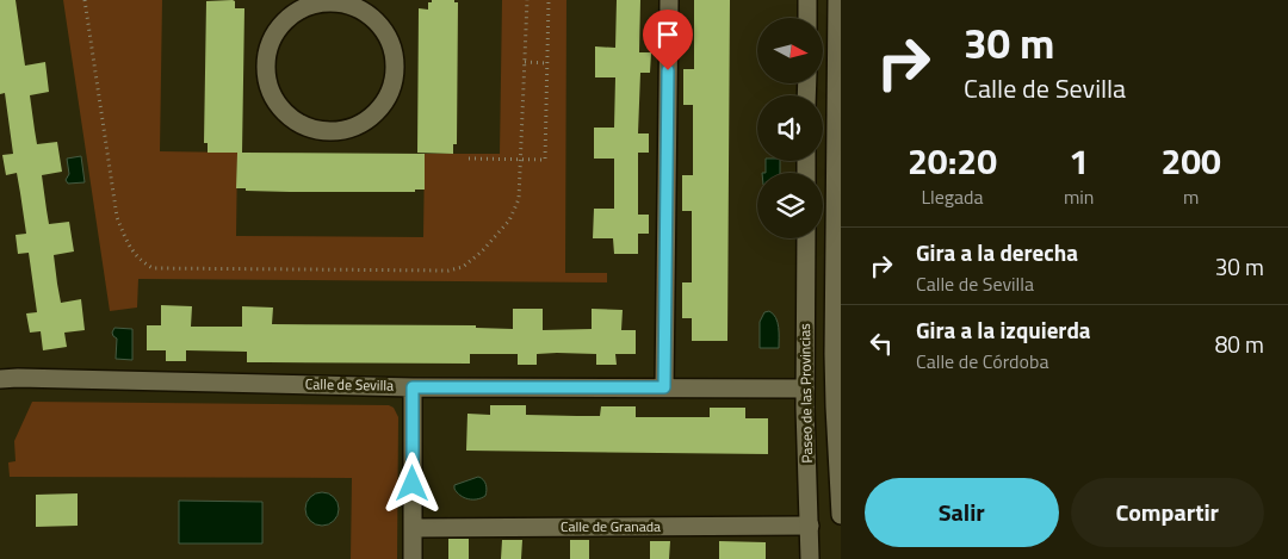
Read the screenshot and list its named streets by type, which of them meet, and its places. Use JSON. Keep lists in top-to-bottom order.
{
  "streets": {
    "street": ["Calle de Sevilla", "Paseo de las Provincias", "Calle de Granada"]
  },
  "crossings": [
    ["Calle de Sevilla", "Paseo de las Provincias"],
    ["Paseo de las Provincias", "Calle de Granada"]
  ],
  "north": "right",
  "page": {
    "turn": ["30 m", "Calle de Sevilla"],
    "eta": [
      "20:20",
      "Llegada",
      "1",
      "min",
      "200",
      "m"
    ],
    "list": [
      {
        "name": "Gira a la derecha",
        "note": "Calle de Sevilla",
        "value": "30 m"
      },
      {
        "name": "Gira a la izquierda",
        "note": "Calle de Córdoba",
        "value": "80 m"
      }
    ],
    "buttons": ["Salir", "Compartir"]
  }
}
